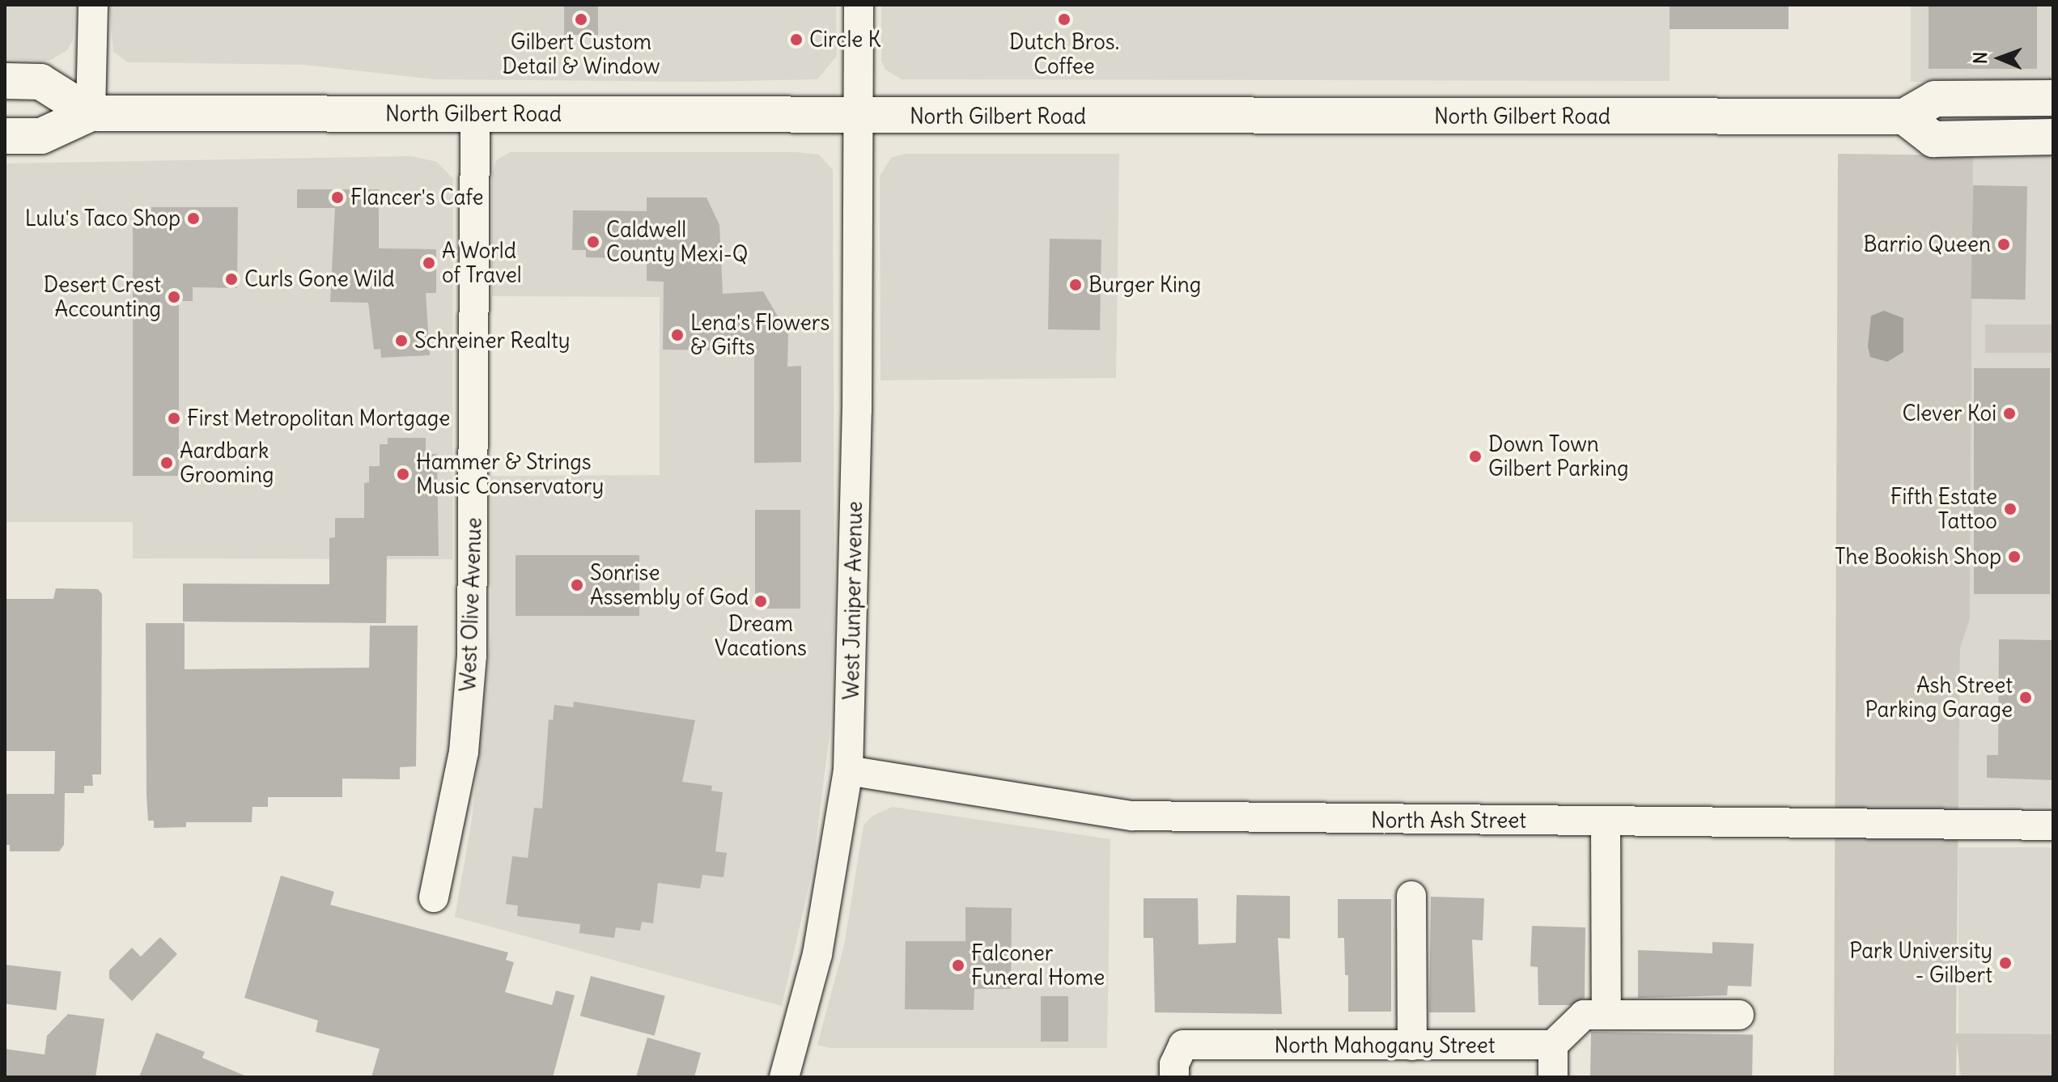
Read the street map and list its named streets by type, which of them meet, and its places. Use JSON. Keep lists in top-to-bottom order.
{
  "streets": {
    "main road": ["North Gilbert Road"],
    "street": [
      "West Juniper Avenue",
      "West Olive Avenue",
      "North Ash Street",
      "North Mahogany Street"
    ]
  },
  "crossings": [
    ["North Gilbert Road", "West Juniper Avenue"],
    ["North Gilbert Road", "West Olive Avenue"],
    ["West Juniper Avenue", "North Ash Street"]
  ],
  "places": [
    "Gilbert Custom Detail & Window",
    "Dutch Bros. Coffee",
    "Circle K",
    "Flancer's Cafe",
    "Lulu's Taco Shop",
    "Caldwell County Mexi-Q",
    "Barrio Queen",
    "A World of Travel",
    "Curls Gone Wild",
    "Burger King",
    "Desert Crest Accounting",
    "Lena's Flowers & Gifts",
    "Schreiner Realty",
    "Clever Koi",
    "First Metropolitan Mortgage",
    "Down Town Gilbert Parking",
    "Aardbark Grooming",
    "Hammer & Strings Music Conservatory",
    "Fifth Estate Tattoo",
    "The Bookish Shop",
    "Sonrise Assembly of God",
    "Dream Vacations",
    "Ash Street Parking Garage",
    "Park University - Gilbert",
    "Falconer Funeral Home"
  ],
  "north": "left"
}
